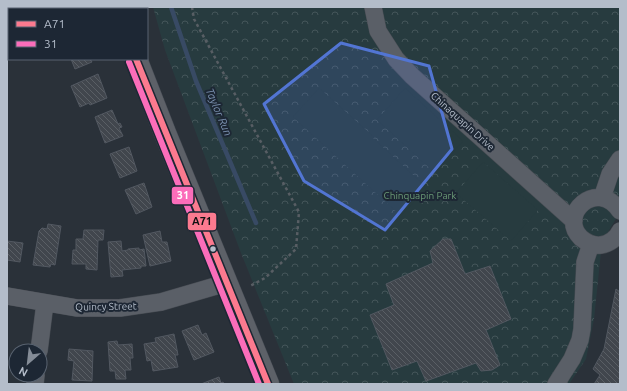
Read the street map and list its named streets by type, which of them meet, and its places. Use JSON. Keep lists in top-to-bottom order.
{
  "streets": {
    "street": ["Chinaquapin Drive", "Quincy Street"]
  },
  "water": ["Taylor Run"],
  "parks": ["Chinquapin Park"],
  "lines": ["transit line A71", "transit line 31"],
  "legend": ["A71", "31"],
  "north": "bottom left"
}
